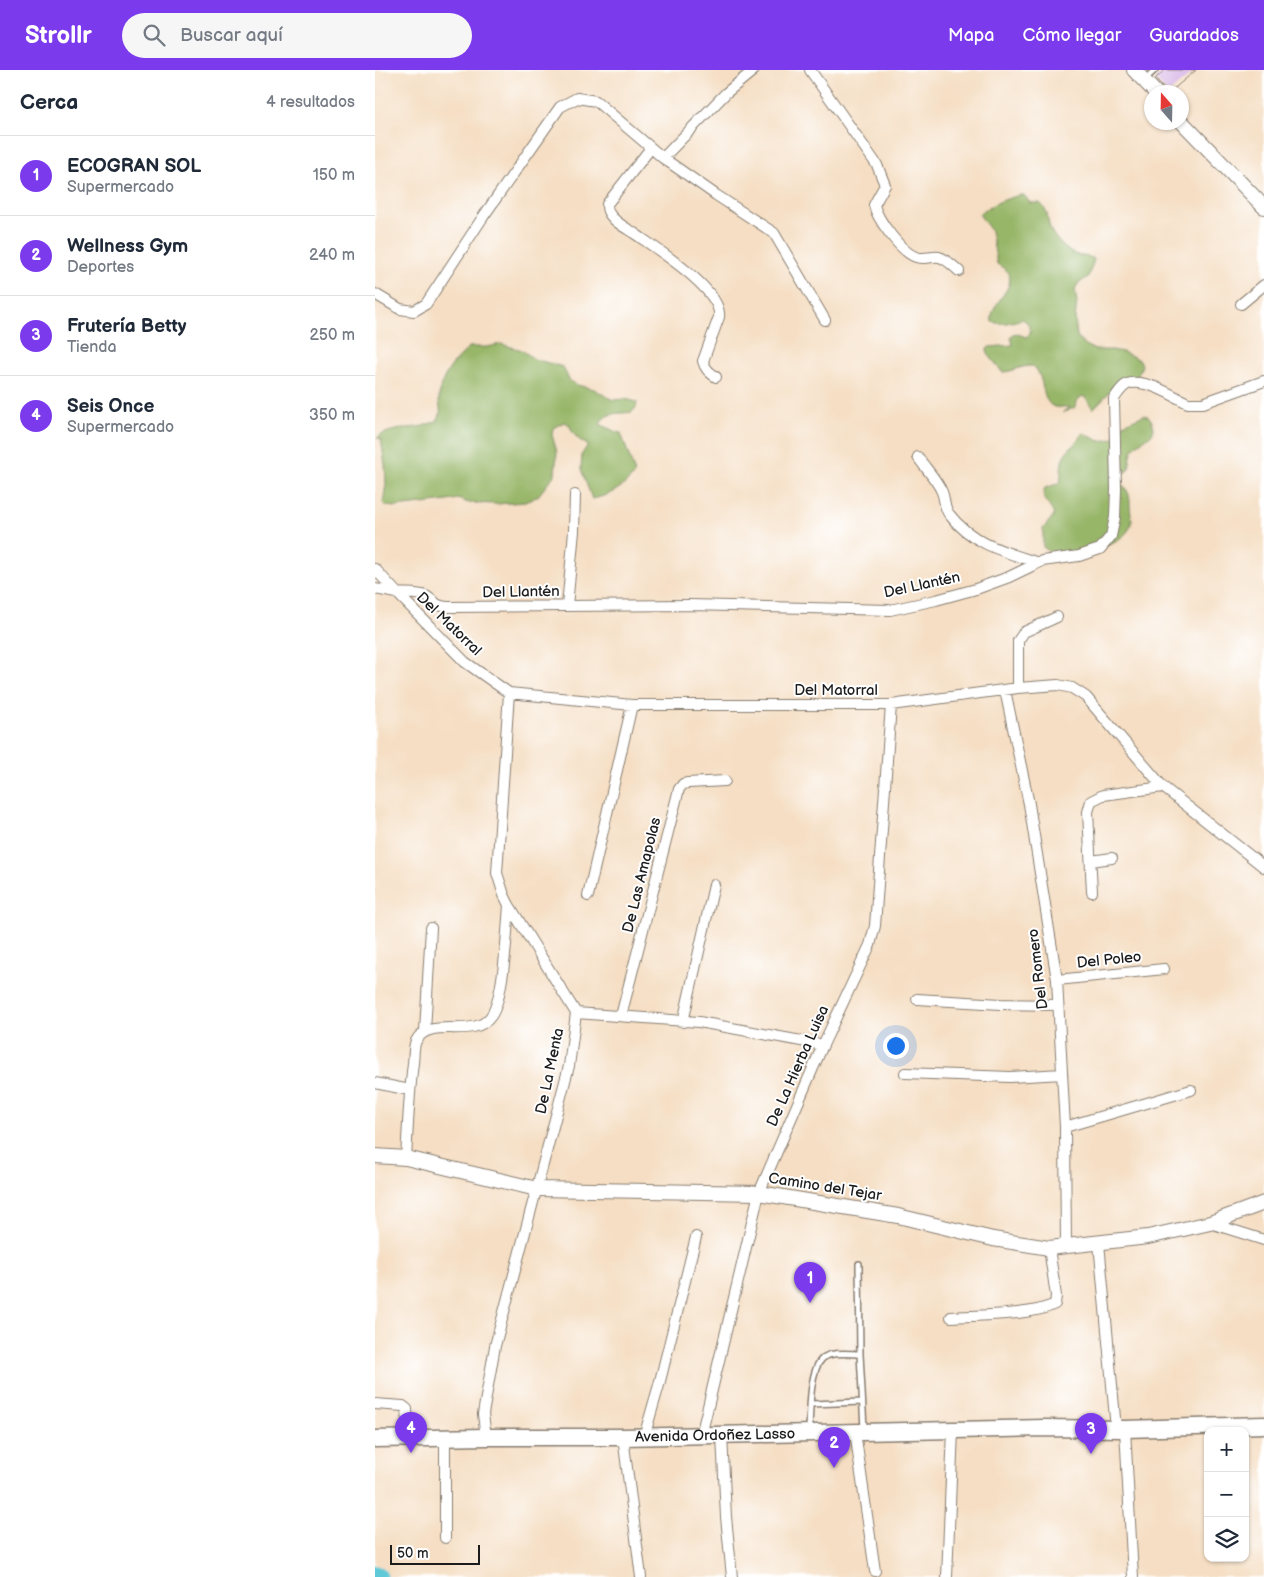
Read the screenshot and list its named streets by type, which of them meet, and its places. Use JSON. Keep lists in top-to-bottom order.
{
  "streets": {
    "main road": ["Avenida Ordoñez Lasso"],
    "street": [
      "Del Llantén",
      "Del Matorral",
      "De Las Amapolas",
      "Del Poleo",
      "Del Romero",
      "De La Hierba Luisa",
      "De La Menta",
      "Camino del Tejar"
    ]
  },
  "crossings": [
    ["Del Llantén", "Del Matorral"],
    ["Del Matorral", "Del Romero"],
    ["Del Matorral", "De La Hierba Luisa"],
    ["Del Matorral", "De La Menta"],
    ["Del Poleo", "Del Romero"],
    ["Del Romero", "Camino del Tejar"],
    ["De La Hierba Luisa", "Camino del Tejar"],
    ["De La Hierba Luisa", "Avenida Ordoñez Lasso"],
    ["De La Menta", "Camino del Tejar"],
    ["De La Menta", "Avenida Ordoñez Lasso"]
  ],
  "scale_bar": "50 m",
  "north": "top",
  "page": {
    "header": "Strollr",
    "search": "Buscar aquí",
    "nav": ["Mapa", "Cómo llegar", "Guardados"],
    "heading": ["Cerca", "4 resultados"],
    "list": [
      {
        "mark": "1",
        "name": "ECOGRAN SOL",
        "note": "Supermercado",
        "value": "150 m"
      },
      {
        "mark": "2",
        "name": "Wellness Gym",
        "note": "Deportes",
        "value": "240 m"
      },
      {
        "mark": "3",
        "name": "Frutería Betty",
        "note": "Tienda",
        "value": "250 m"
      },
      {
        "mark": "4",
        "name": "Seis Once",
        "note": "Supermercado",
        "value": "350 m"
      }
    ],
    "pins": [
      "1",
      "4",
      "3",
      "2"
    ],
    "map_buttons": ["+", "−"],
    "scale": "50 m"
  }
}
